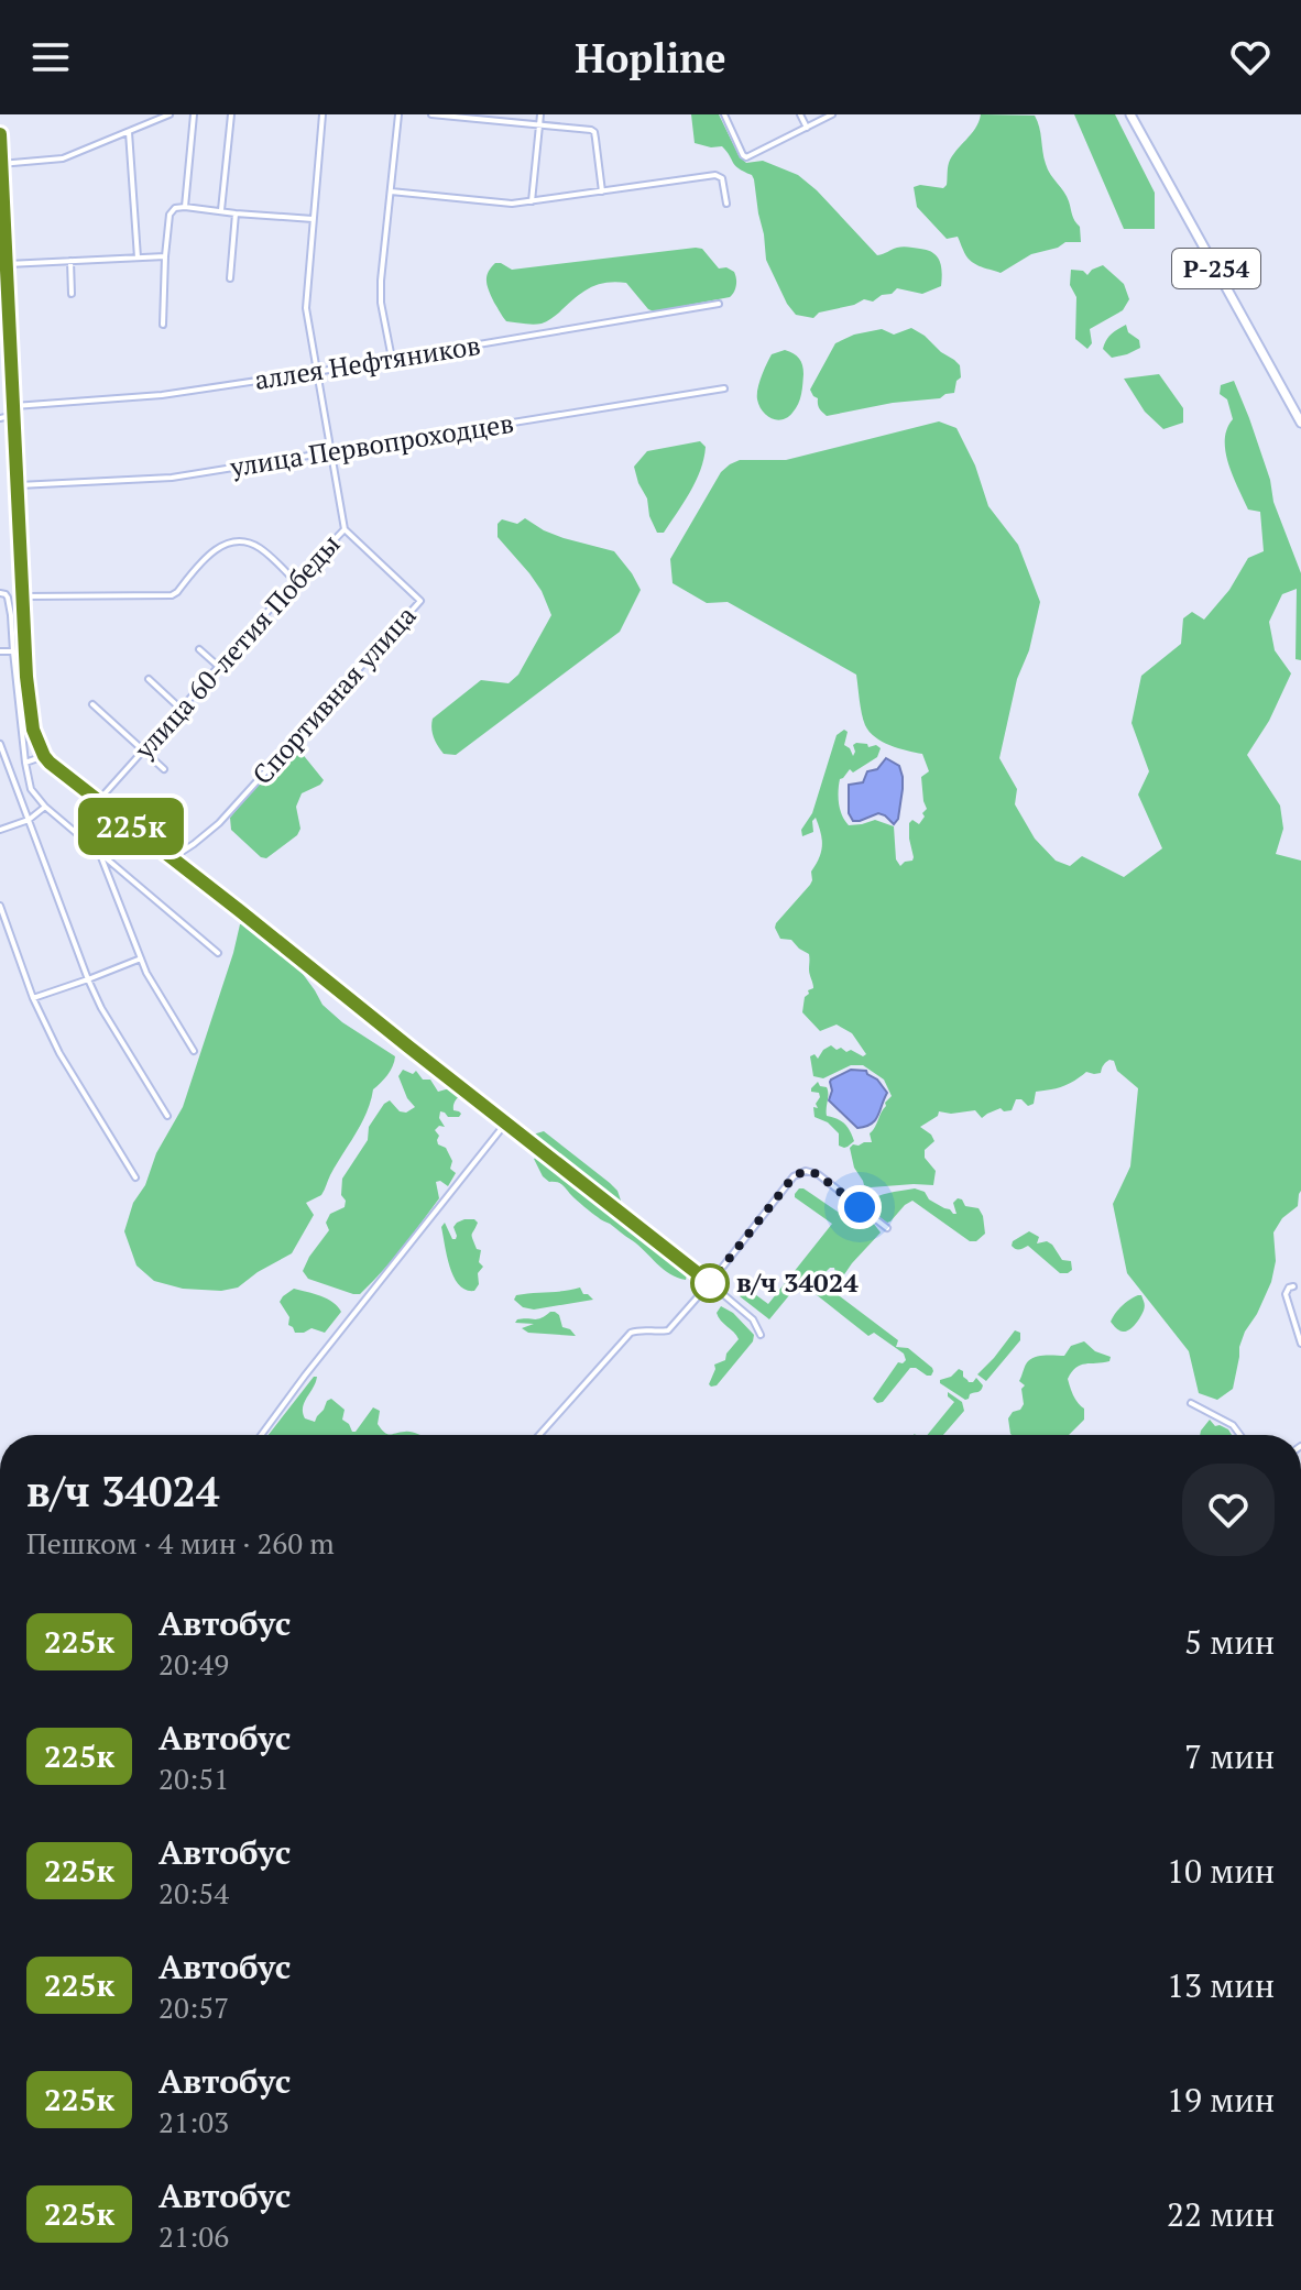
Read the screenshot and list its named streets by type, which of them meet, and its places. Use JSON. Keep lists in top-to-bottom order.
{
  "streets": {
    "main road": ["Р-254"],
    "street": [
      "аллея Нефтяников",
      "улица Первопроходцев",
      "улица 60-летия Победы",
      "Спортивная улица"
    ]
  },
  "crossings": [
    ["аллея Нефтяников", "улица 60-летия Победы"],
    ["улица Первопроходцев", "улица 60-летия Победы"],
    ["улица 60-летия Победы", "Спортивная улица"]
  ],
  "places": ["в/ч 34024"],
  "lines": ["bus line 225к"],
  "page": {
    "header": "Hopline",
    "on_map": "225к",
    "heading": ["в/ч 34024", "Пешком · 4 мин · 260 m"],
    "list": [
      {
        "mark": "225к",
        "name": "Автобус",
        "note": "20:49",
        "value": "5 мин"
      },
      {
        "mark": "225к",
        "name": "Автобус",
        "note": "20:51",
        "value": "7 мин"
      },
      {
        "mark": "225к",
        "name": "Автобус",
        "note": "20:54",
        "value": "10 мин"
      },
      {
        "mark": "225к",
        "name": "Автобус",
        "note": "20:57",
        "value": "13 мин"
      },
      {
        "mark": "225к",
        "name": "Автобус",
        "note": "21:03",
        "value": "19 мин"
      },
      {
        "mark": "225к",
        "name": "Автобус",
        "note": "21:06",
        "value": "22 мин"
      }
    ]
  }
}
